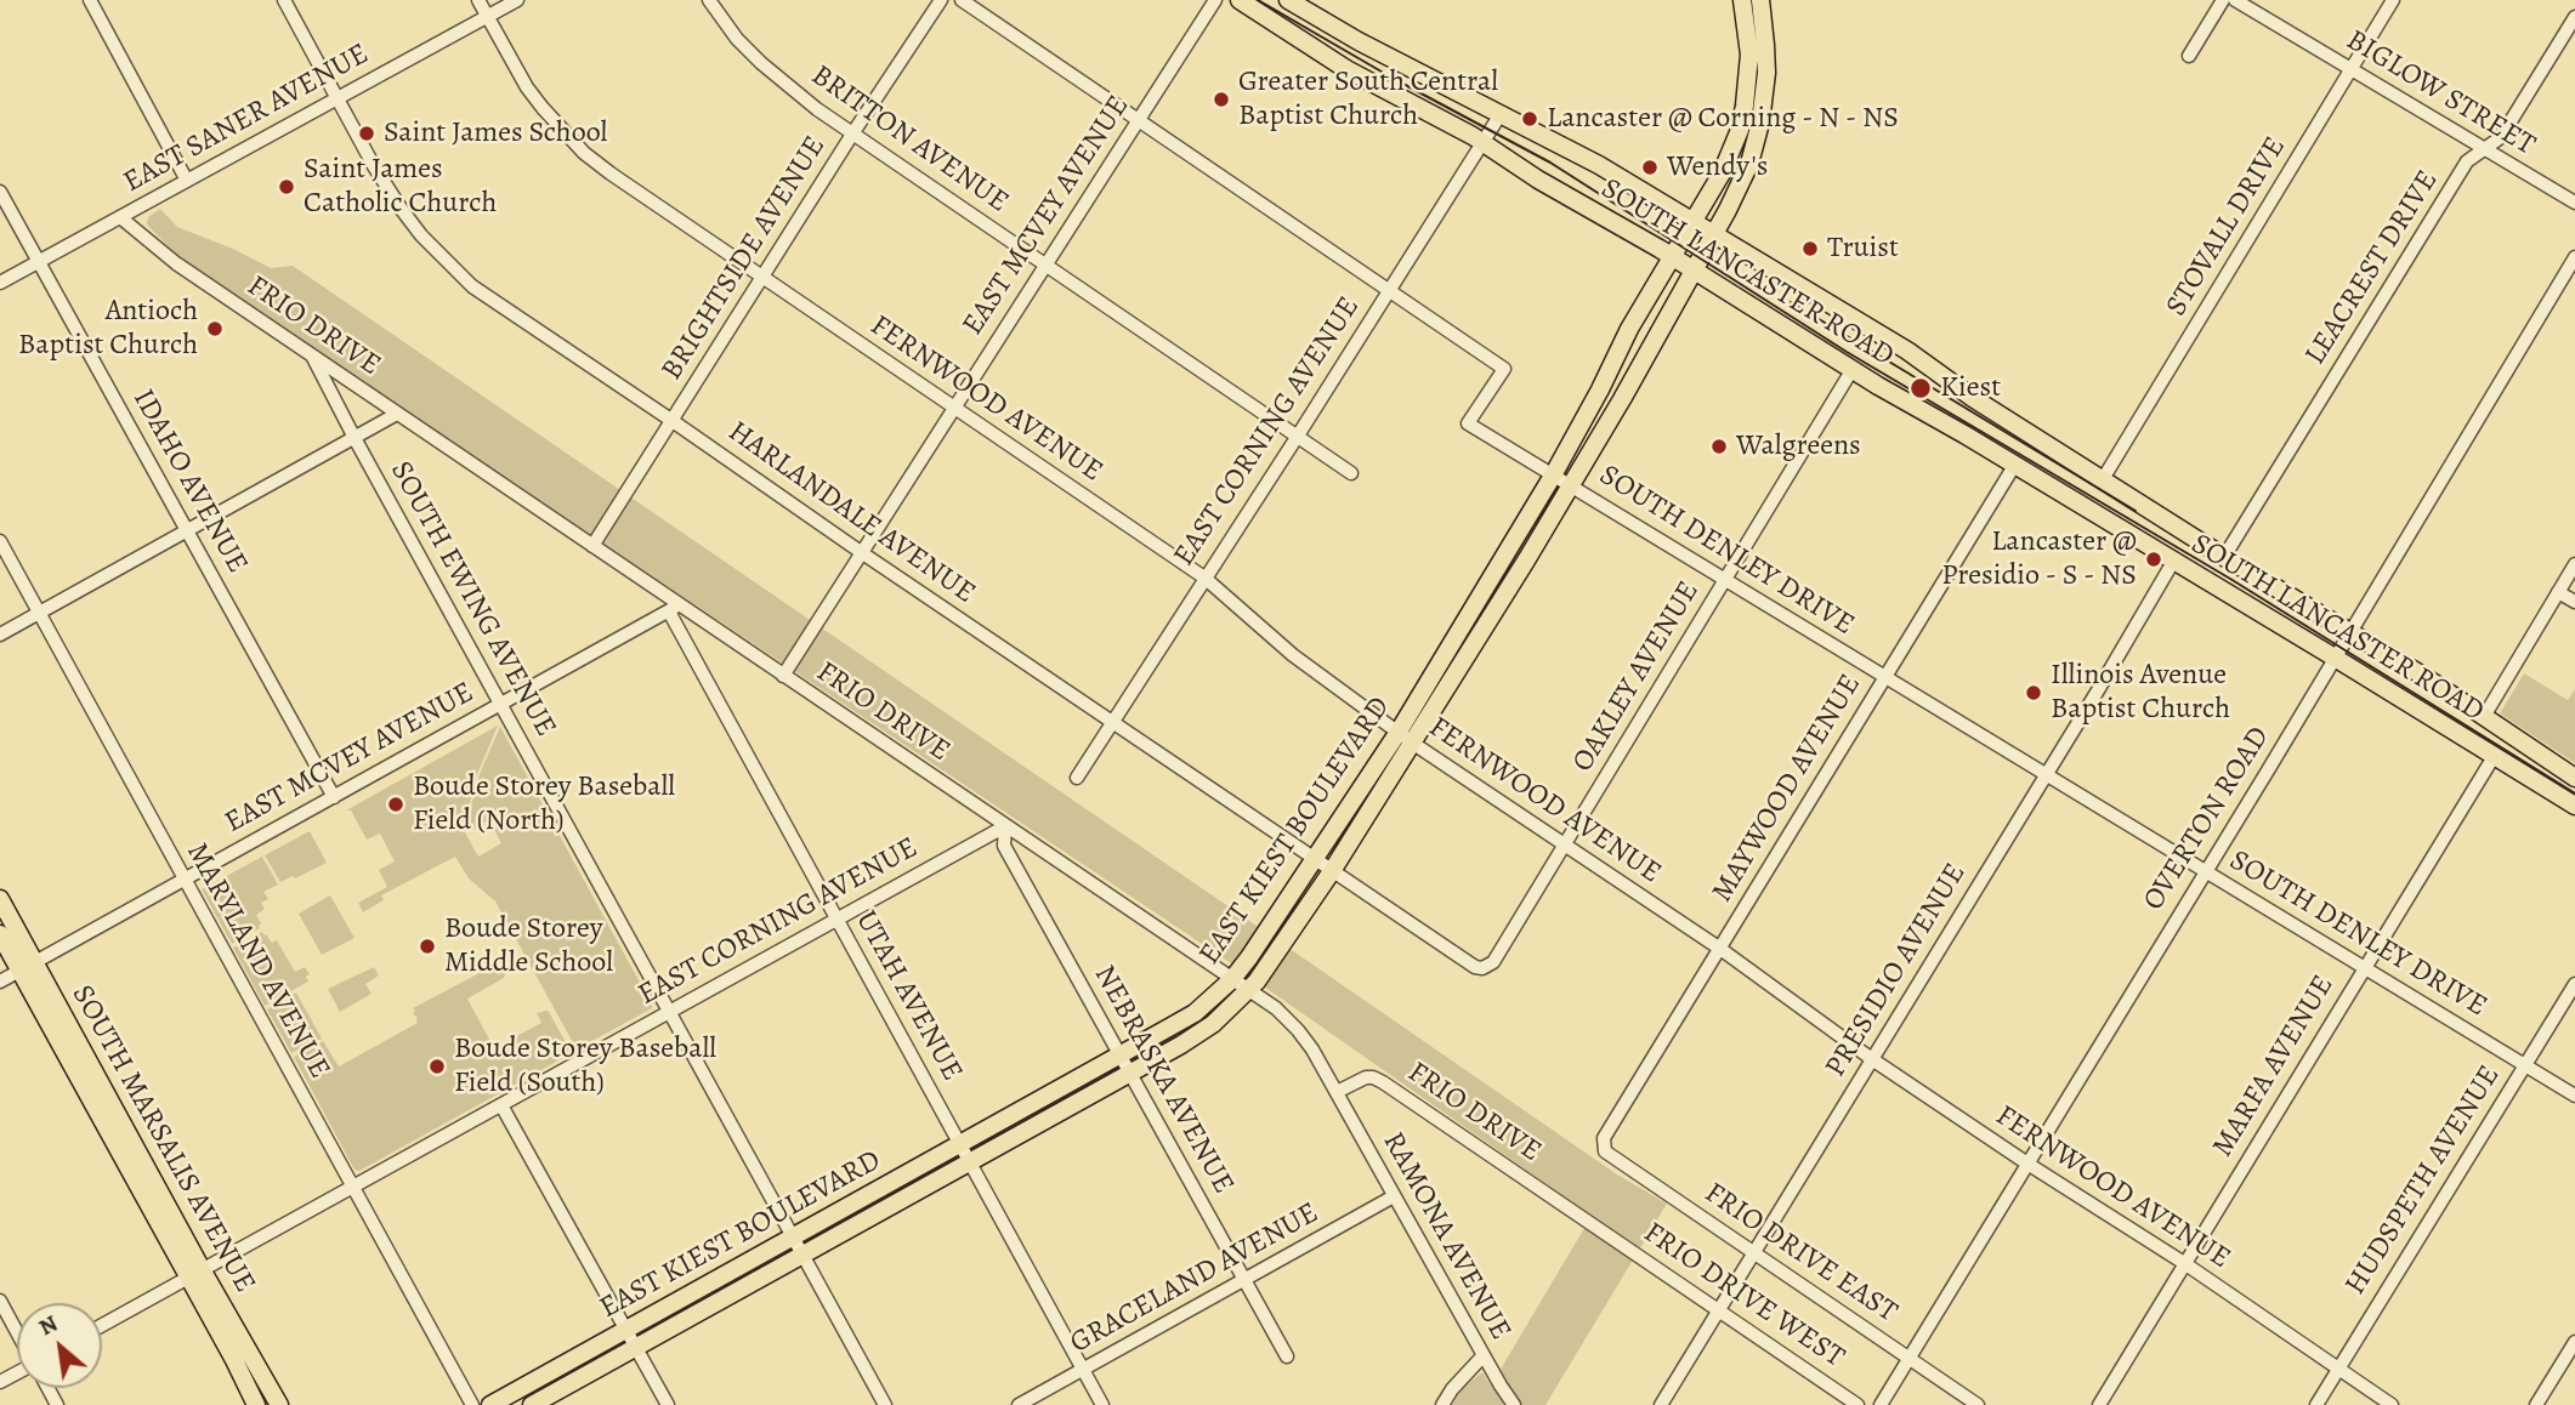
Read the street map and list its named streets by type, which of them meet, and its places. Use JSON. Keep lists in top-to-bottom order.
{
  "streets": {
    "main road": ["SOUTH LANCASTER ROAD", "EAST KIEST BOULEVARD", "SOUTH MARSALIS AVENUE"],
    "street": [
      "BIGLOW STREET",
      "EAST SANER AVENUE",
      "BRITTON AVENUE",
      "EAST MCVEY AVENUE",
      "STOVALL DRIVE",
      "BRIGHTSIDE AVENUE",
      "LEACREST DRIVE",
      "FRIO DRIVE",
      "FERNWOOD AVENUE",
      "EAST CORNING AVENUE",
      "IDAHO AVENUE",
      "HARLANDALE AVENUE",
      "SOUTH DENLEY DRIVE",
      "SOUTH EWING AVENUE",
      "OAKLEY AVENUE",
      "MAYWOOD AVENUE",
      "OVERTON ROAD",
      "MARYLAND AVENUE",
      "PRESIDIO AVENUE",
      "UTAH AVENUE",
      "MARFA AVENUE",
      "NEBRASKA AVENUE",
      "HUDSPETH AVENUE",
      "RAMONA AVENUE",
      "FRIO DRIVE EAST",
      "GRACELAND AVENUE",
      "FRIO DRIVE WEST"
    ]
  },
  "crossings": [
    ["BIGLOW STREET", "STOVALL DRIVE"],
    ["BIGLOW STREET", "LEACREST DRIVE"],
    ["EAST SANER AVENUE", "FRIO DRIVE"],
    ["EAST SANER AVENUE", "FERNWOOD AVENUE"],
    ["EAST SANER AVENUE", "IDAHO AVENUE"],
    ["EAST SANER AVENUE", "HARLANDALE AVENUE"],
    ["BRITTON AVENUE", "EAST MCVEY AVENUE"],
    ["BRITTON AVENUE", "BRIGHTSIDE AVENUE"],
    ["BRITTON AVENUE", "EAST CORNING AVENUE"],
    ["EAST MCVEY AVENUE", "FRIO DRIVE"],
    ["EAST MCVEY AVENUE", "FERNWOOD AVENUE"],
    ["EAST MCVEY AVENUE", "IDAHO AVENUE"],
    ["EAST MCVEY AVENUE", "HARLANDALE AVENUE"],
    ["EAST MCVEY AVENUE", "SOUTH DENLEY DRIVE"],
    ["EAST MCVEY AVENUE", "SOUTH EWING AVENUE"],
    ["EAST MCVEY AVENUE", "MARYLAND AVENUE"],
    ["EAST MCVEY AVENUE", "UTAH AVENUE"],
    ["EAST MCVEY AVENUE", "SOUTH MARSALIS AVENUE"],
    ["STOVALL DRIVE", "SOUTH LANCASTER ROAD"],
    ["BRIGHTSIDE AVENUE", "FRIO DRIVE"],
    ["BRIGHTSIDE AVENUE", "FERNWOOD AVENUE"],
    ["BRIGHTSIDE AVENUE", "HARLANDALE AVENUE"],
    ["LEACREST DRIVE", "SOUTH LANCASTER ROAD"],
    ["SOUTH LANCASTER ROAD", "EAST CORNING AVENUE"],
    ["SOUTH LANCASTER ROAD", "OAKLEY AVENUE"],
    ["SOUTH LANCASTER ROAD", "MAYWOOD AVENUE"],
    ["SOUTH LANCASTER ROAD", "OVERTON ROAD"],
    ["SOUTH LANCASTER ROAD", "EAST KIEST BOULEVARD"],
    ["SOUTH LANCASTER ROAD", "PRESIDIO AVENUE"],
    ["SOUTH LANCASTER ROAD", "MARFA AVENUE"],
    ["FRIO DRIVE", "EAST CORNING AVENUE"],
    ["FRIO DRIVE", "SOUTH EWING AVENUE"],
    ["FRIO DRIVE", "EAST KIEST BOULEVARD"],
    ["FRIO DRIVE", "UTAH AVENUE"],
    ["FRIO DRIVE", "NEBRASKA AVENUE"],
    ["FRIO DRIVE", "RAMONA AVENUE"],
    ["FRIO DRIVE", "FRIO DRIVE WEST"],
    ["FERNWOOD AVENUE", "EAST CORNING AVENUE"],
    ["FERNWOOD AVENUE", "OAKLEY AVENUE"],
    ["FERNWOOD AVENUE", "MAYWOOD AVENUE"],
    ["FERNWOOD AVENUE", "OVERTON ROAD"],
    ["FERNWOOD AVENUE", "EAST KIEST BOULEVARD"],
    ["FERNWOOD AVENUE", "PRESIDIO AVENUE"],
    ["FERNWOOD AVENUE", "MARFA AVENUE"],
    ["FERNWOOD AVENUE", "HUDSPETH AVENUE"],
    ["EAST CORNING AVENUE", "HARLANDALE AVENUE"],
    ["EAST CORNING AVENUE", "SOUTH DENLEY DRIVE"],
    ["EAST CORNING AVENUE", "SOUTH EWING AVENUE"],
    ["EAST CORNING AVENUE", "MARYLAND AVENUE"],
    ["EAST CORNING AVENUE", "UTAH AVENUE"],
    ["EAST CORNING AVENUE", "NEBRASKA AVENUE"],
    ["EAST CORNING AVENUE", "SOUTH MARSALIS AVENUE"],
    ["HARLANDALE AVENUE", "OAKLEY AVENUE"],
    ["HARLANDALE AVENUE", "EAST KIEST BOULEVARD"],
    ["SOUTH DENLEY DRIVE", "OAKLEY AVENUE"],
    ["SOUTH DENLEY DRIVE", "MAYWOOD AVENUE"],
    ["SOUTH DENLEY DRIVE", "OVERTON ROAD"],
    ["SOUTH DENLEY DRIVE", "EAST KIEST BOULEVARD"],
    ["SOUTH DENLEY DRIVE", "PRESIDIO AVENUE"],
    ["SOUTH DENLEY DRIVE", "MARFA AVENUE"],
    ["SOUTH DENLEY DRIVE", "HUDSPETH AVENUE"],
    ["SOUTH EWING AVENUE", "EAST KIEST BOULEVARD"],
    ["MAYWOOD AVENUE", "FRIO DRIVE EAST"],
    ["OVERTON ROAD", "FRIO DRIVE EAST"],
    ["EAST KIEST BOULEVARD", "UTAH AVENUE"],
    ["EAST KIEST BOULEVARD", "NEBRASKA AVENUE"],
    ["PRESIDIO AVENUE", "FRIO DRIVE EAST"],
    ["PRESIDIO AVENUE", "FRIO DRIVE WEST"],
    ["UTAH AVENUE", "GRACELAND AVENUE"],
    ["NEBRASKA AVENUE", "GRACELAND AVENUE"],
    ["RAMONA AVENUE", "GRACELAND AVENUE"]
  ],
  "places": [
    "Greater South Central Baptist Church",
    "Lancaster @ Corning - N - NS",
    "Saint James School",
    "Wendy's",
    "Saint James Catholic Church",
    "Truist",
    "Antioch Baptist Church",
    "Kiest",
    "Walgreens",
    "Lancaster @ Presidio - S - NS",
    "Illinois Avenue Baptist Church",
    "Boude Storey Baseball Field (North)",
    "Boude Storey Middle School",
    "Boude Storey Baseball Field (South)"
  ],
  "north": "top left"
}
